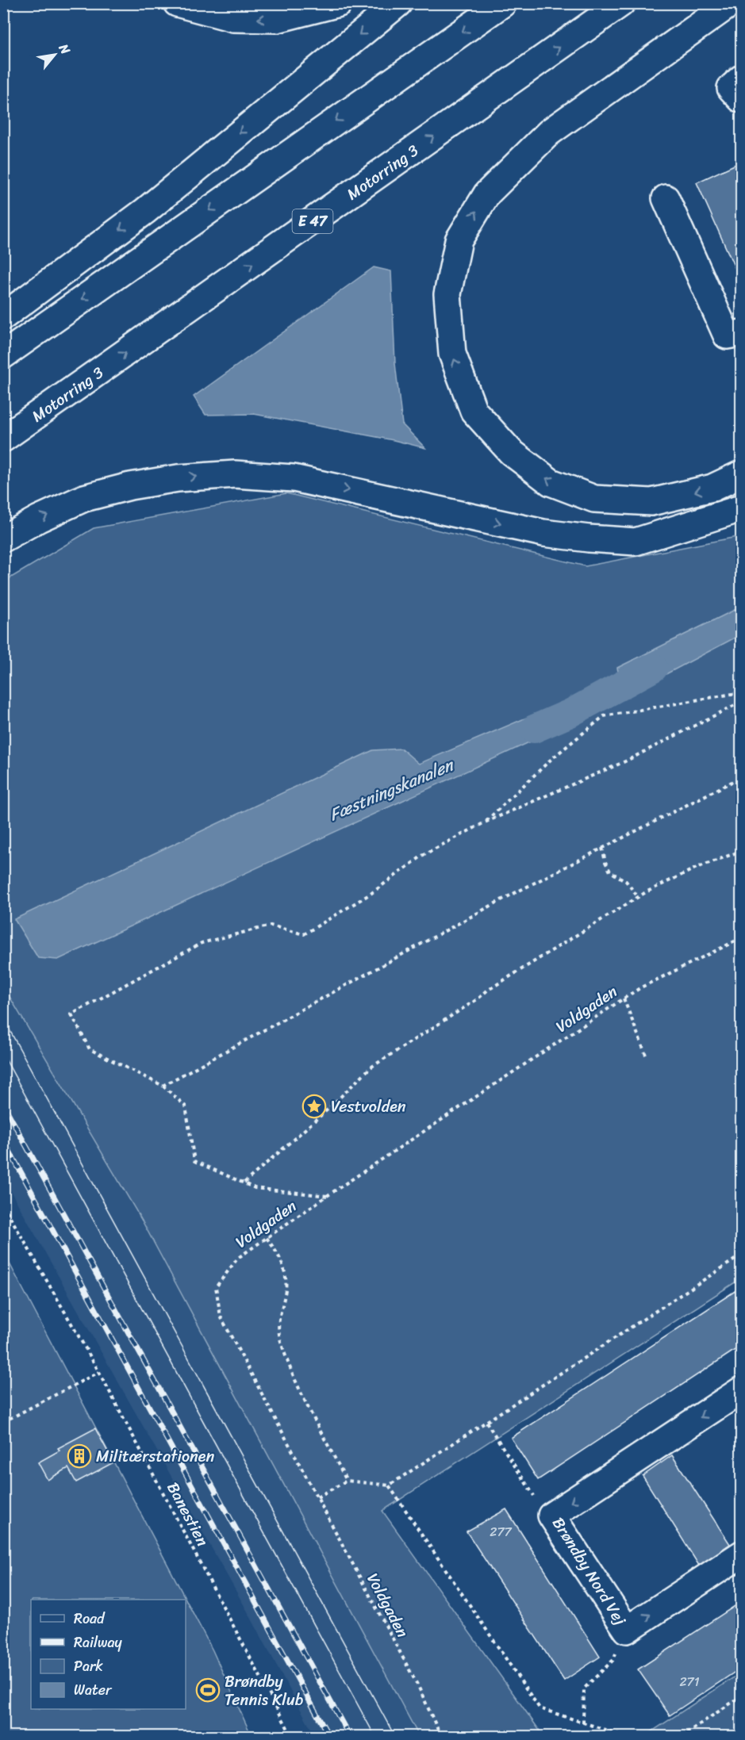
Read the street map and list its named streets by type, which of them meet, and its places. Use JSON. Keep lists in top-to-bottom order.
{
  "streets": {
    "main road": ["Motorring 3", "E 47", "Brøndby Nord Vej"],
    "path": ["Voldgaden", "Banestien"]
  },
  "water": ["Fæstningskanalen"],
  "places": {
    "place": ["Vestvolden"],
    "building": ["Militærstationen"],
    "sports": ["Brøndby Tennis Klub"]
  },
  "house_numbers": ["277", "271"],
  "legend": [
    "Road",
    "Railway",
    "Park",
    "Water"
  ],
  "north": "top right"
}
